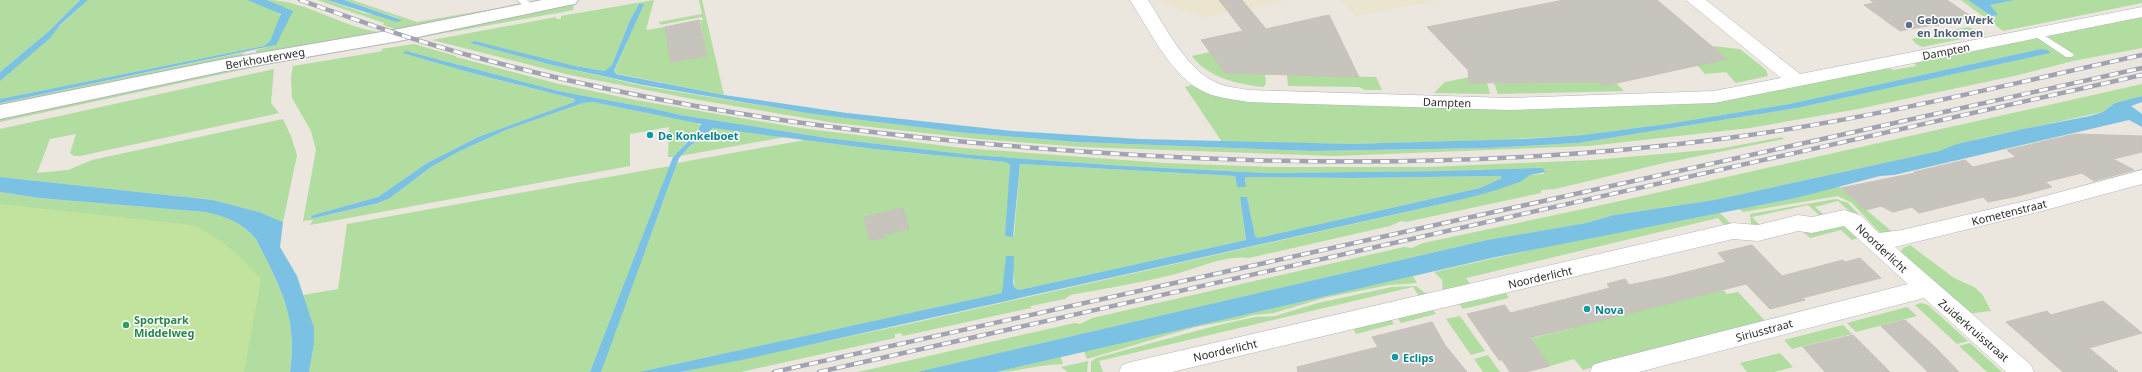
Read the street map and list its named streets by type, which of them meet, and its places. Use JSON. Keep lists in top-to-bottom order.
{
  "streets": {
    "main road": ["Berkhouterweg"],
    "street": [
      "Dampten",
      "Kometenstraat",
      "Noorderlicht",
      "Siriusstraat",
      "Zuiderkruisstraat"
    ]
  },
  "crossings": [
    ["Kometenstraat", "Noorderlicht"],
    ["Noorderlicht", "Siriusstraat"],
    ["Noorderlicht", "Zuiderkruisstraat"],
    ["Siriusstraat", "Zuiderkruisstraat"]
  ],
  "places": [
    "Gebouw Werk en Inkomen",
    "De Konkelboet",
    "Nova",
    "Sportpark Middelweg",
    "Eclips"
  ]
}
